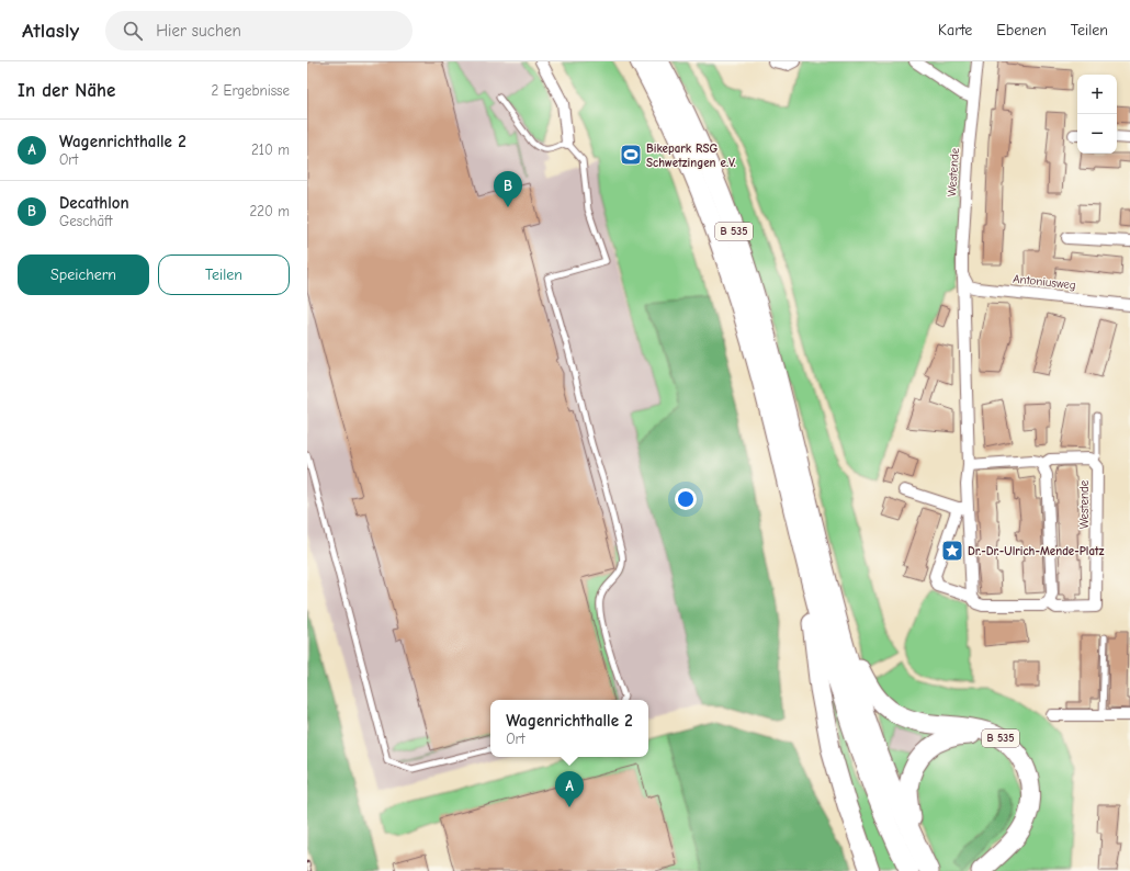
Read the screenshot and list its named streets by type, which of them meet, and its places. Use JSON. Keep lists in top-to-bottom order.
{
  "streets": {
    "highway": ["B 535"],
    "street": ["Westende", "Antoniusweg"]
  },
  "crossings": [
    ["Westende", "Antoniusweg"]
  ],
  "places": {
    "sports": ["Bikepark RSG Schwetzingen e.V."],
    "place": ["Dr.-Dr.-Ulrich-Mende-Platz"]
  },
  "page": {
    "header": "Atlasly",
    "search": "Hier suchen",
    "nav": ["Karte", "Ebenen", "Teilen"],
    "heading": ["In der Nähe", "2 Ergebnisse"],
    "map_buttons": ["+", "−"],
    "list": [
      {
        "mark": "A",
        "name": "Wagenrichthalle 2",
        "note": "Ort",
        "value": "210 m"
      },
      {
        "mark": "B",
        "name": "Decathlon",
        "note": "Geschäft",
        "value": "220 m"
      }
    ],
    "pins": ["B", "A"],
    "buttons": ["Speichern", "Teilen"],
    "popup": ["Wagenrichthalle 2", "Ort"]
  }
}
